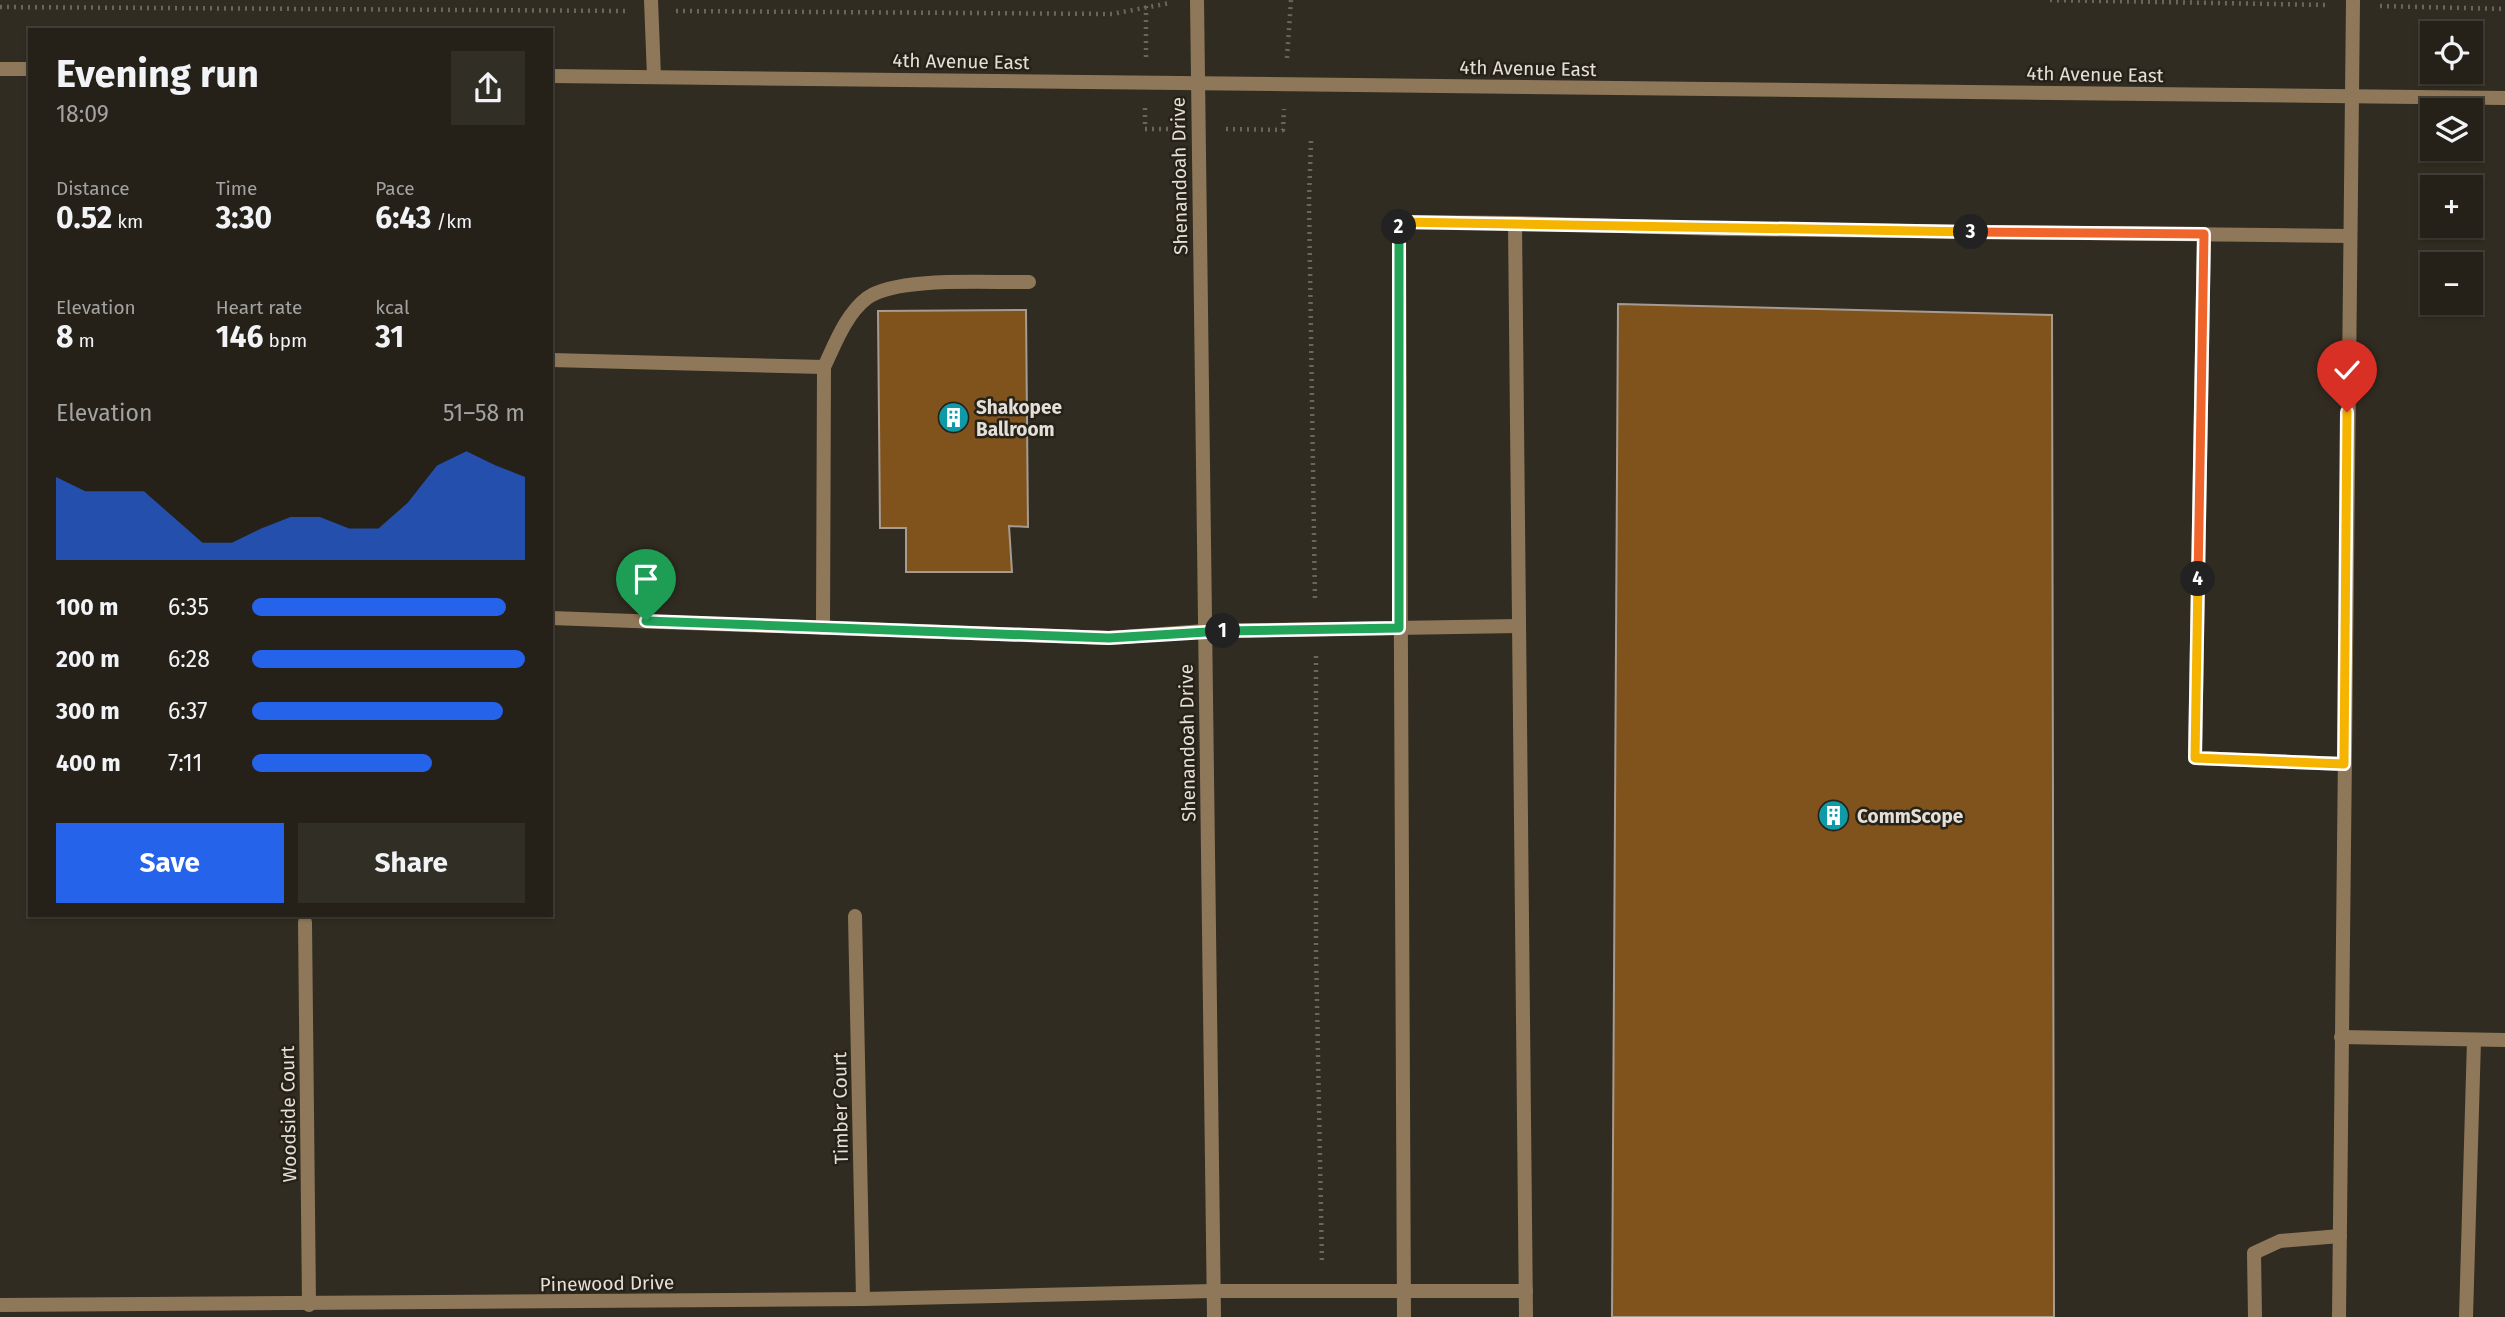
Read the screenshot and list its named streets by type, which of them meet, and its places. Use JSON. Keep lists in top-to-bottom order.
{
  "streets": {
    "street": [
      "4th Avenue East",
      "Shenandoah Drive",
      "Timber Court",
      "Woodside Court",
      "Pinewood Drive"
    ]
  },
  "crossings": [
    ["4th Avenue East", "Shenandoah Drive"],
    ["Shenandoah Drive", "Pinewood Drive"],
    ["Timber Court", "Pinewood Drive"],
    ["Woodside Court", "Pinewood Drive"]
  ],
  "places": {
    "building": ["Shakopee Ballroom", "CommScope"]
  },
  "page": {
    "map_buttons": ["+", "−"],
    "heading": ["Evening run", "18:09"],
    "stats": [
      ["Distance", "0.52 km"],
      ["Time", "3:30"],
      ["Pace", "6:43 /km"],
      ["Elevation", "8 m"],
      ["Heart rate", "146 bpm"],
      ["kcal", "31"]
    ],
    "pins": [
      "2",
      "3",
      "4",
      "1"
    ],
    "chart": ["Elevation", "51–58 m"],
    "list": [
      {
        "name": "100 m",
        "note": "6:35"
      },
      {
        "name": "200 m",
        "note": "6:28"
      },
      {
        "name": "300 m",
        "note": "6:37"
      },
      {
        "name": "400 m",
        "note": "7:11"
      }
    ],
    "buttons": ["Save", "Share"]
  }
}
